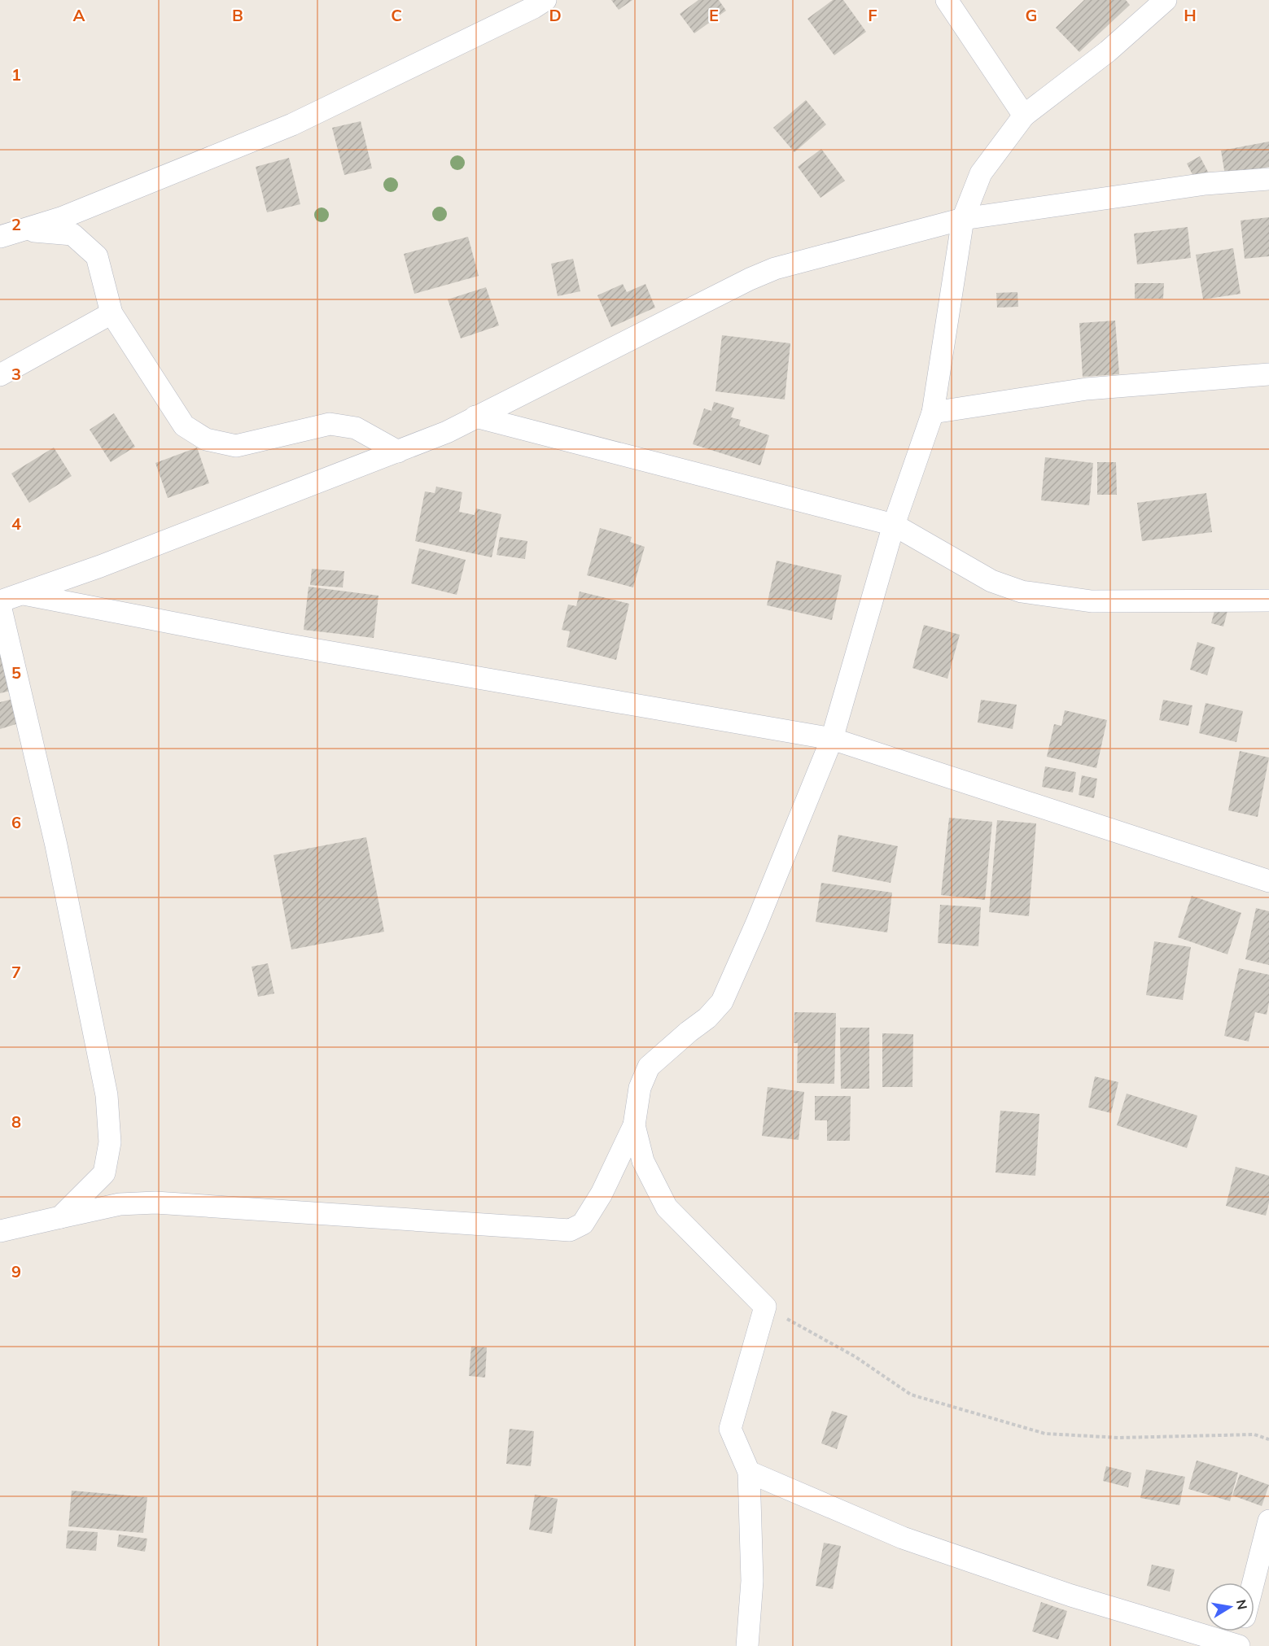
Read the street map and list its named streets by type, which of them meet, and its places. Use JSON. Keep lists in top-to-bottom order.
{
  "north": "right",
  "grid": {
    "columns": [
      "A",
      "B",
      "C",
      "D",
      "E",
      "F",
      "G",
      "H"
    ],
    "rows": [
      "1",
      "2",
      "3",
      "4",
      "5",
      "6",
      "7",
      "8",
      "9"
    ]
  }
}
